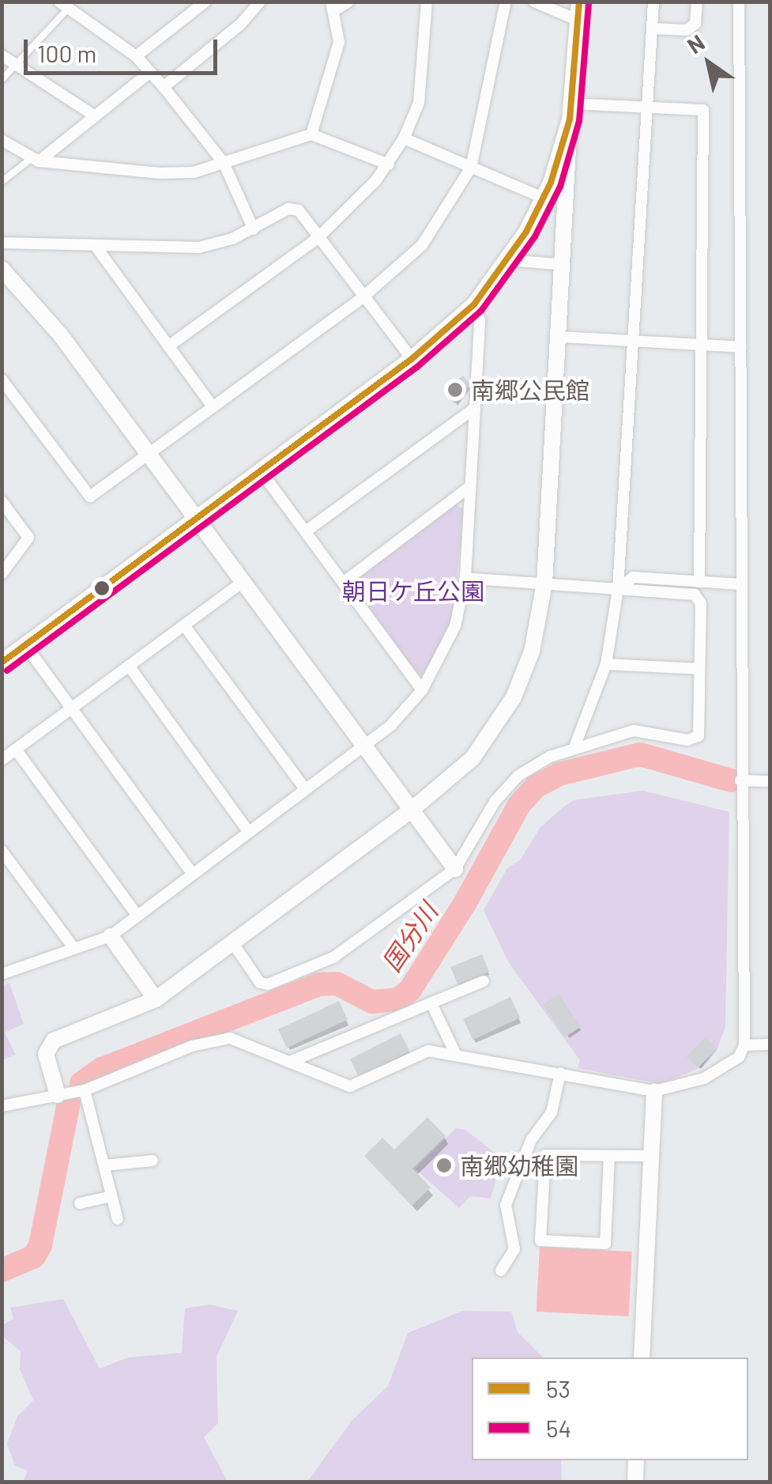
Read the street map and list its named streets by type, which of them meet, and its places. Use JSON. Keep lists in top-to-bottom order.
{
  "water": ["国分川"],
  "parks": ["朝日ケ丘公園"],
  "places": ["南郷公民館", "南郷幼稚園"],
  "lines": ["transit line 53", "transit line 54"],
  "legend": ["53", "54"],
  "scale_bar": "100 m",
  "north": "top left"
}
